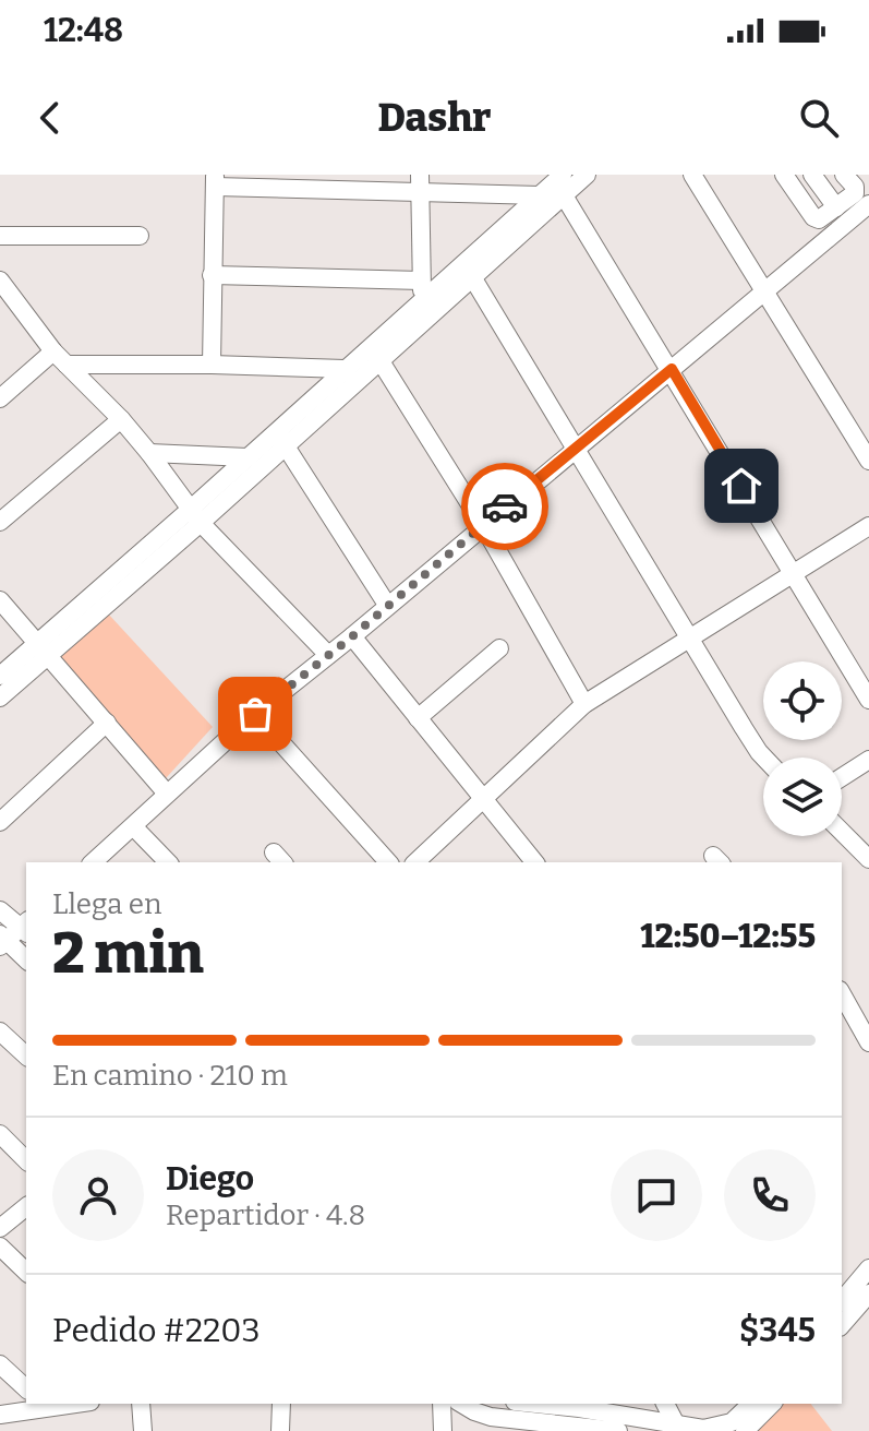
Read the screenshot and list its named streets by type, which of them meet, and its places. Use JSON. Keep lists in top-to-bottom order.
{
  "page": {
    "status": "12:48",
    "header": "Dashr",
    "heading": ["2 min", "Llega en", "12:50–12:55"],
    "panel": [
      "Diego",
      "Repartidor · 4.8",
      "Pedido #2203",
      "$345"
    ],
    "bar": "En camino · 210 m"
  }
}
